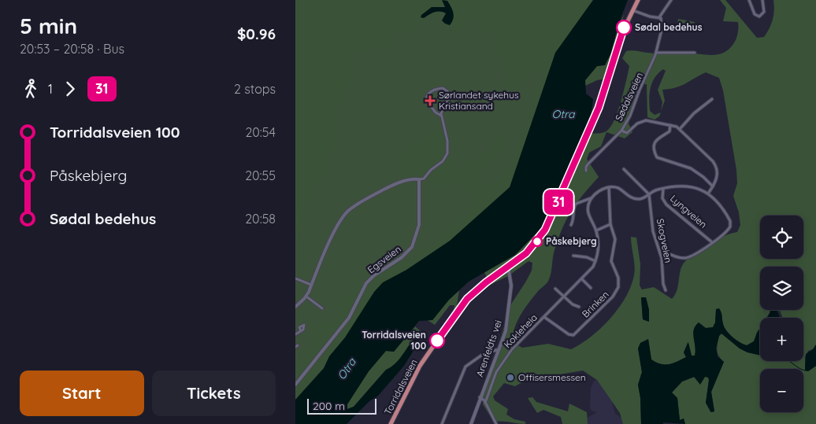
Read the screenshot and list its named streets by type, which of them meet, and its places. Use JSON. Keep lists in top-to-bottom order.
{
  "streets": {
    "main road": ["Torridalsveien"],
    "street": [
      "Sødalsveien",
      "Lyngveien",
      "Skogveien",
      "Egsveien",
      "Brinken",
      "Kokleheia",
      "Arenfeldts vei"
    ]
  },
  "crossings": [
    ["Brinken", "Kokleheia"],
    ["Arenfeldts vei", "Torridalsveien"]
  ],
  "water": ["Otra"],
  "places": {
    "other": [
      "Sødal bedehus",
      "Påskebjerg",
      "Torridalsveien 100",
      "Offisersmessen"
    ],
    "health": ["Sørlandet sykehus Kristiansand"]
  },
  "lines": ["bus line 31"],
  "scale_bar": "200 m",
  "page": {
    "heading": ["5 min", "20:53 – 20:58 · Bus", "$0.96"],
    "on_map": "31",
    "legs": ["1", "31", "2 stops"],
    "list": [
      {
        "name": "Torridalsveien 100",
        "value": "20:54"
      },
      {
        "name": "Påskebjerg",
        "value": "20:55"
      },
      {
        "name": "Sødal bedehus",
        "value": "20:58"
      }
    ],
    "map_buttons": ["+", "−"],
    "buttons": ["Start", "Tickets"],
    "scale": "200 m"
  }
}
